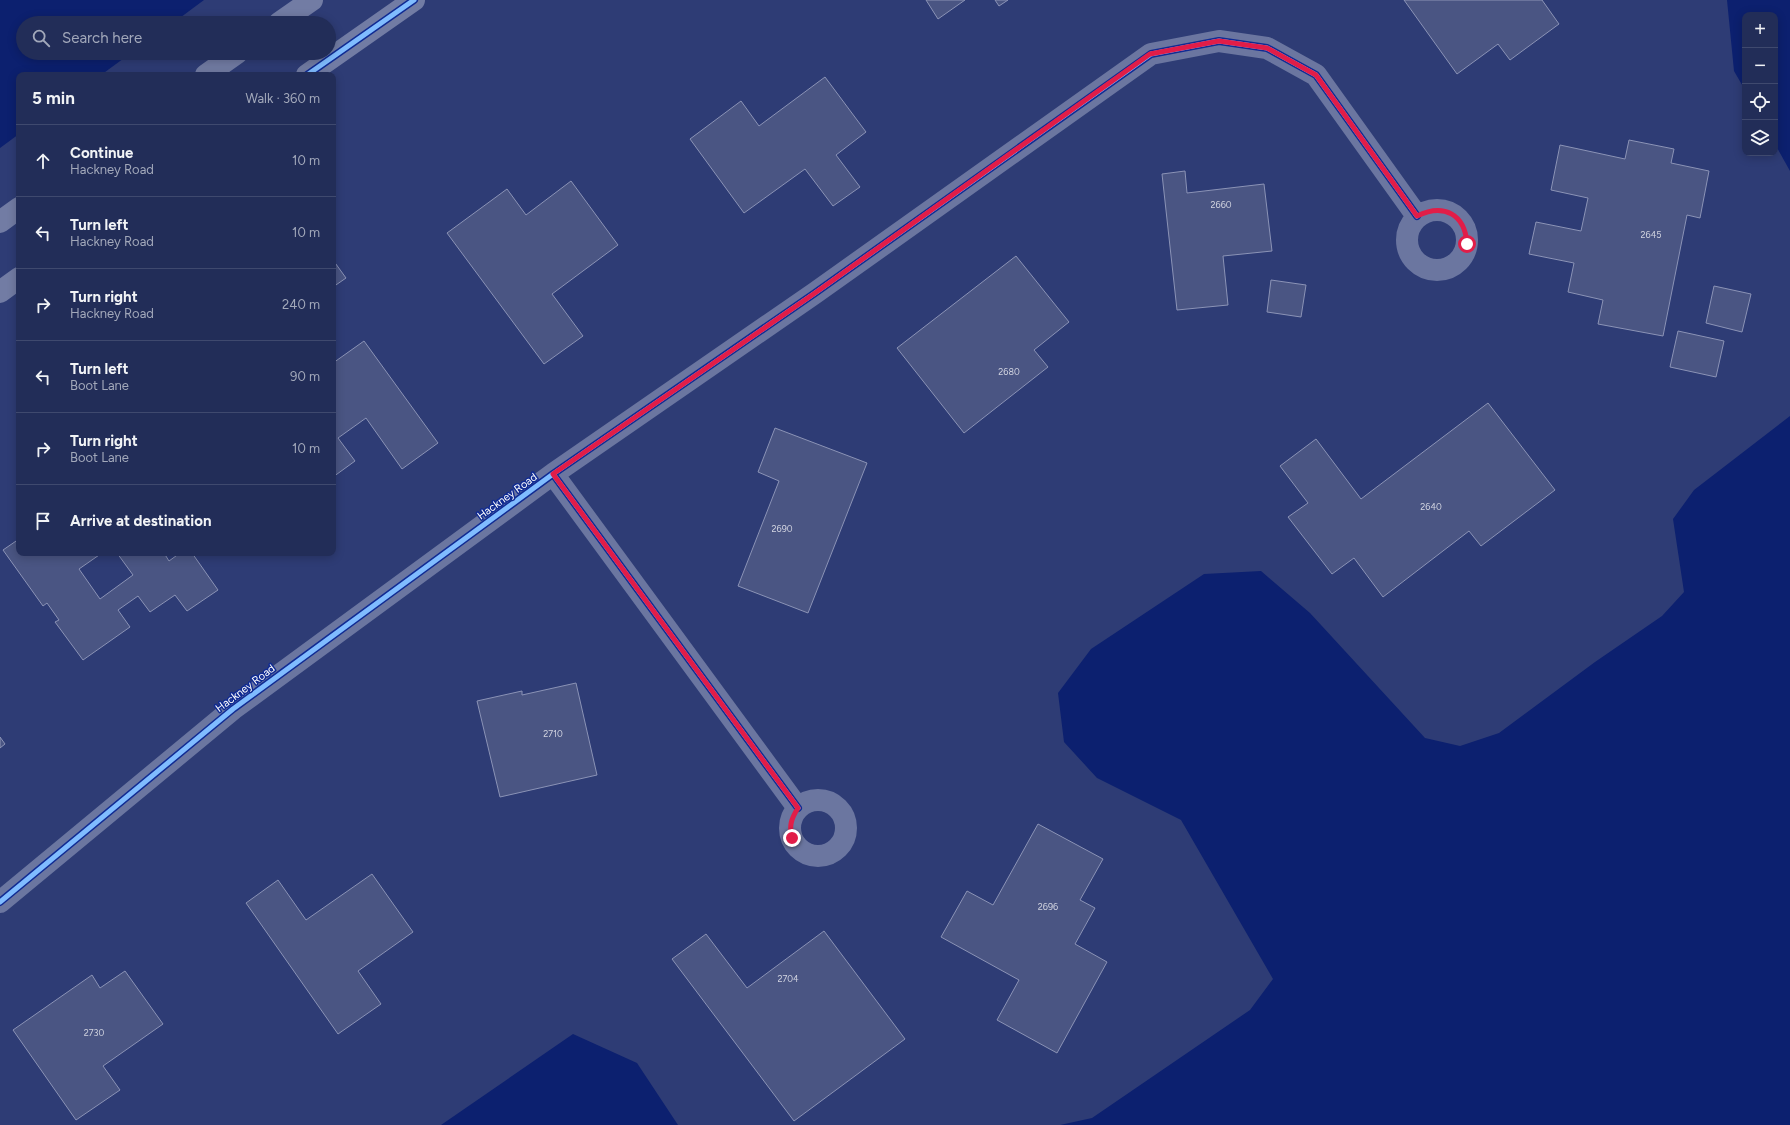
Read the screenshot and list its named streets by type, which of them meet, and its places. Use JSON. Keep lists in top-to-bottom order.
{
  "streets": {
    "street": ["Hackney Road"]
  },
  "house_numbers": [
    "2660",
    "2645",
    "2680",
    "2640",
    "2690",
    "2710",
    "2696",
    "2704",
    "2730"
  ],
  "page": {
    "map_buttons": ["+", "−"],
    "search": "Search here",
    "heading": ["5 min", "Walk · 360 m"],
    "list": [
      ["Continue", "Hackney Road", "10 m"],
      ["Turn left", "Hackney Road", "10 m"],
      ["Turn right", "Hackney Road", "240 m"],
      ["Turn left", "Boot Lane", "90 m"],
      ["Turn right", "Boot Lane", "10 m"],
      "Arrive at destination"
    ]
  }
}
